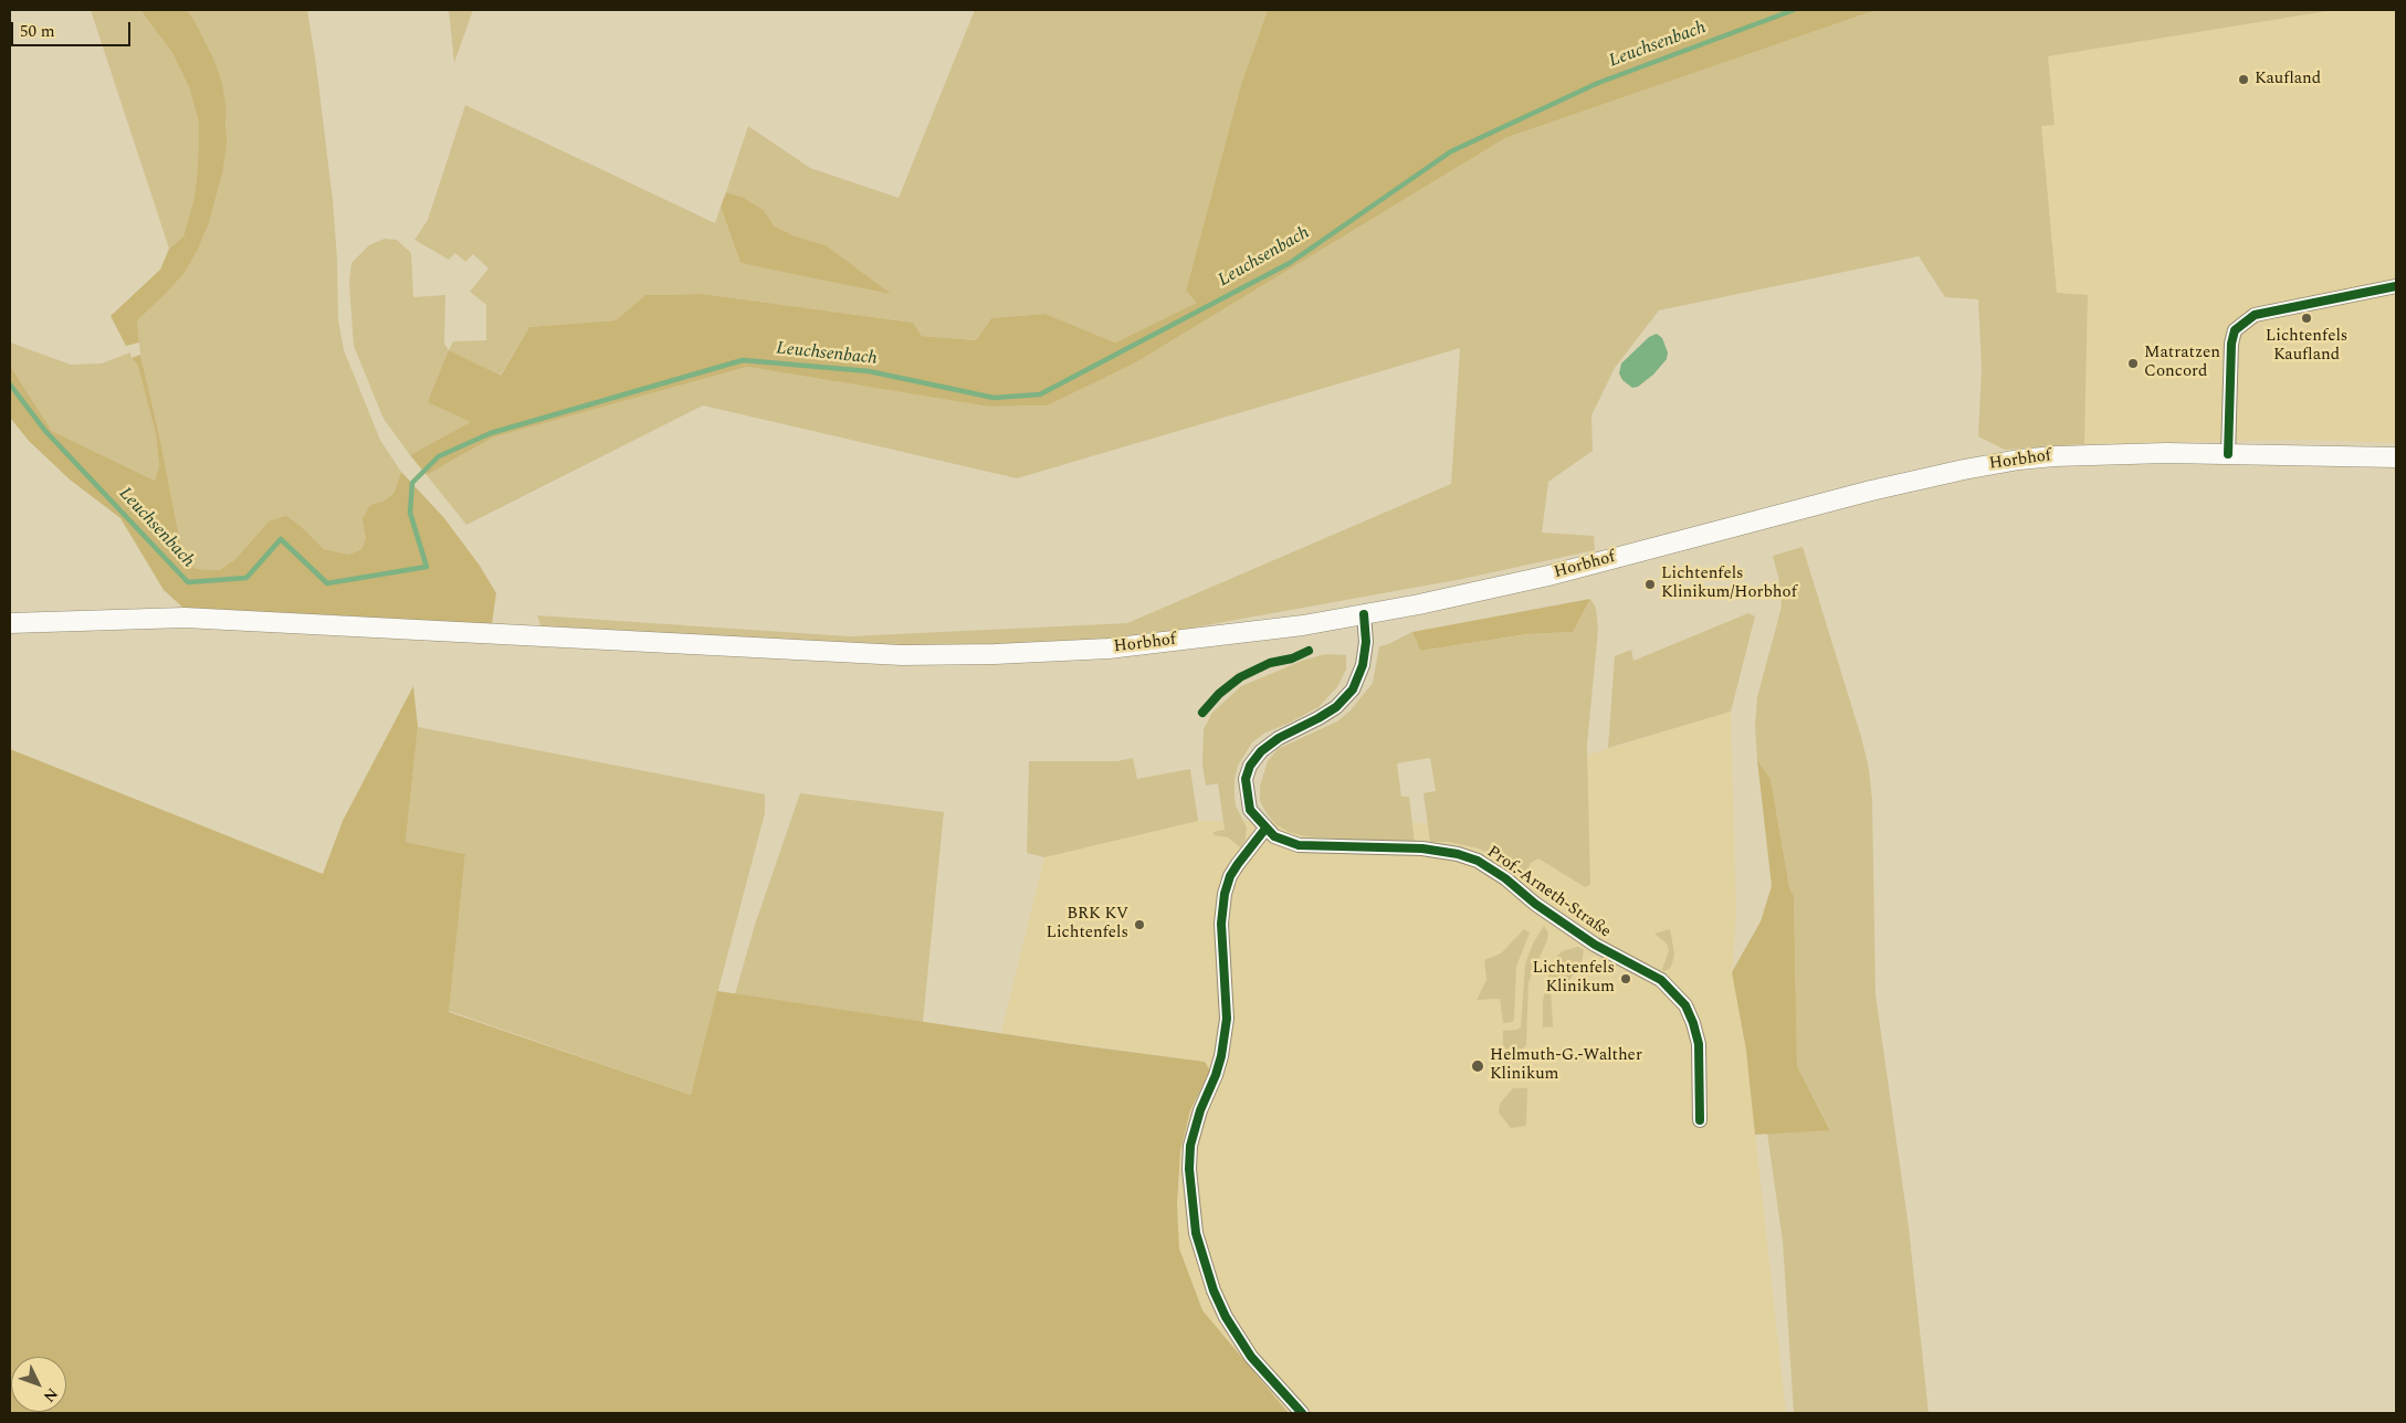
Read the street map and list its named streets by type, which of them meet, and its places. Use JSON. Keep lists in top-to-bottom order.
{
  "streets": {
    "main road": ["Horbhof"],
    "street": ["Prof.-Arneth-Straße"]
  },
  "crossings": [
    ["Horbhof", "Prof.-Arneth-Straße"]
  ],
  "water": ["Leuchsenbach"],
  "places": [
    "Kaufland",
    "Lichtenfels Kaufland",
    "Matratzen Concord",
    "Lichtenfels Klinikum/Horbhof",
    "BRK KV Lichtenfels",
    "Lichtenfels Klinikum",
    "Helmuth-G.-Walther Klinikum"
  ],
  "scale_bar": "50 m",
  "north": "bottom right"
}
